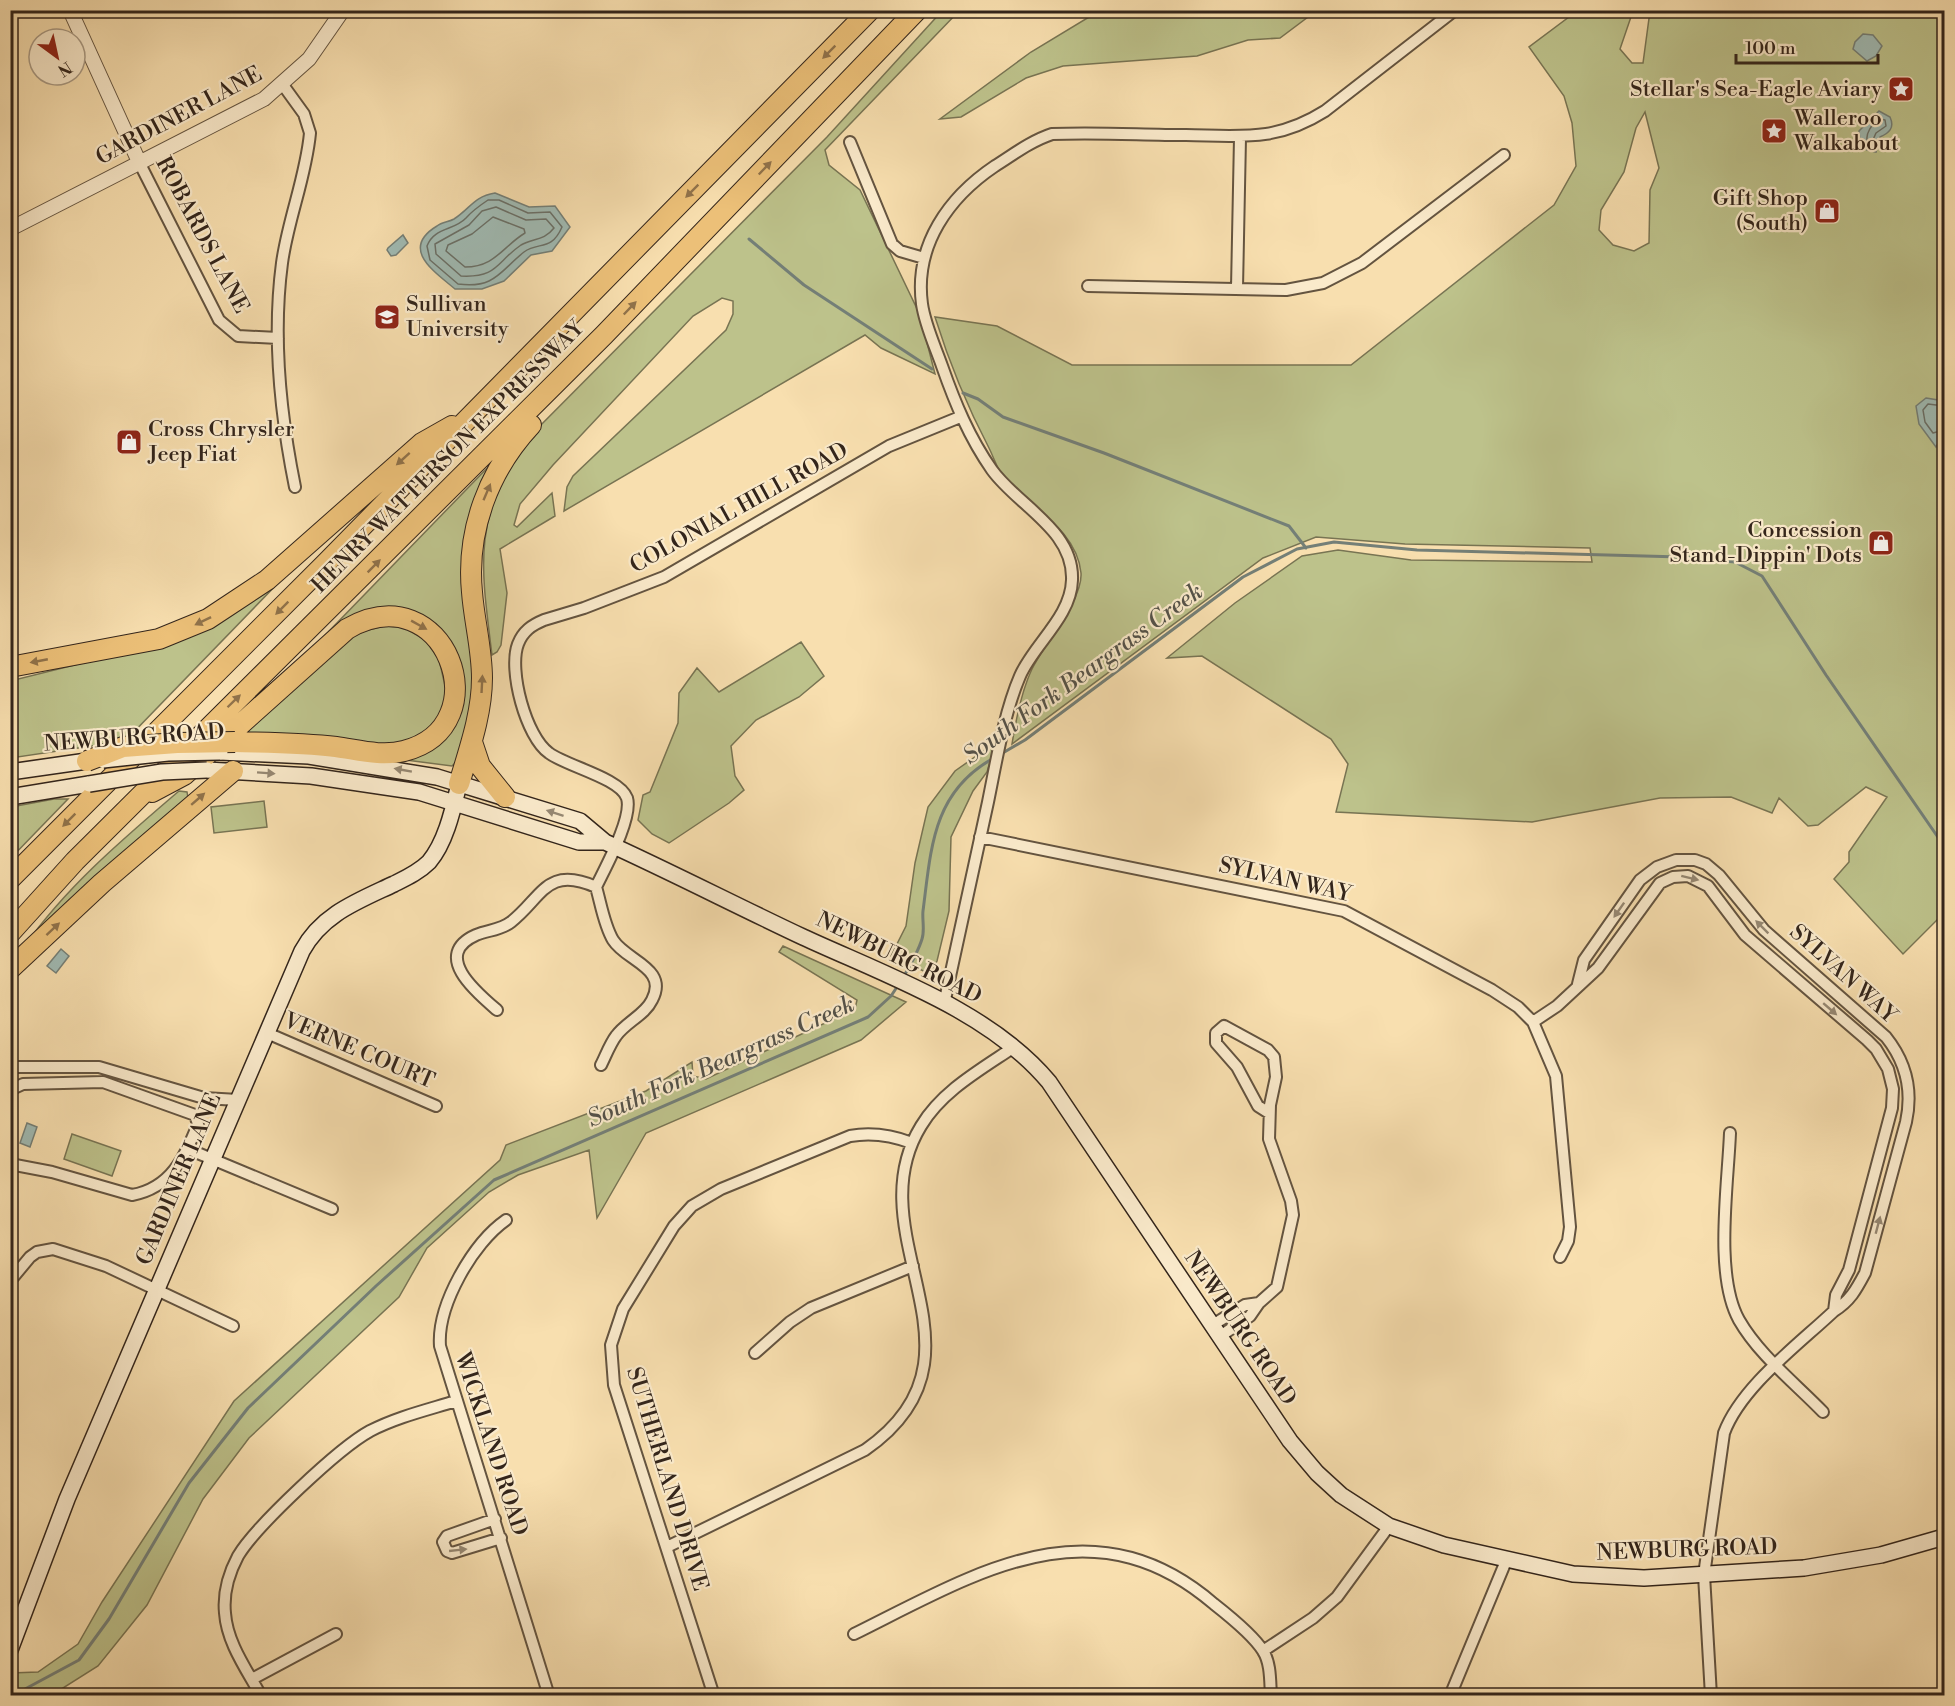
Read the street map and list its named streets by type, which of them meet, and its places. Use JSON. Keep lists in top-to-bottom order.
{
  "streets": {
    "highway": ["HENRY WATTERSON EXPRESSWAY"],
    "main road": ["GARDINER LANE", "NEWBURG ROAD"],
    "street": [
      "ROBARDS LANE",
      "COLONIAL HILL ROAD",
      "SYLVAN WAY",
      "VERNE COURT",
      "WICKLAND ROAD",
      "SUTHERLAND DRIVE"
    ]
  },
  "crossings": [
    ["GARDINER LANE", "ROBARDS LANE"],
    ["GARDINER LANE", "NEWBURG ROAD"],
    ["GARDINER LANE", "VERNE COURT"],
    ["COLONIAL HILL ROAD", "NEWBURG ROAD"],
    ["NEWBURG ROAD", "SYLVAN WAY"]
  ],
  "water": ["South Fork Beargrass Creek"],
  "places": {
    "place": ["Stellar's Sea-Eagle Aviary", "Walleroo Walkabout"],
    "shop": ["Gift Shop (South)", "Cross Chrysler Jeep Fiat", "Concession Stand-Dippin' Dots"],
    "school or university": ["Sullivan University"]
  },
  "scale_bar": "100 m",
  "north": "bottom right"
}
